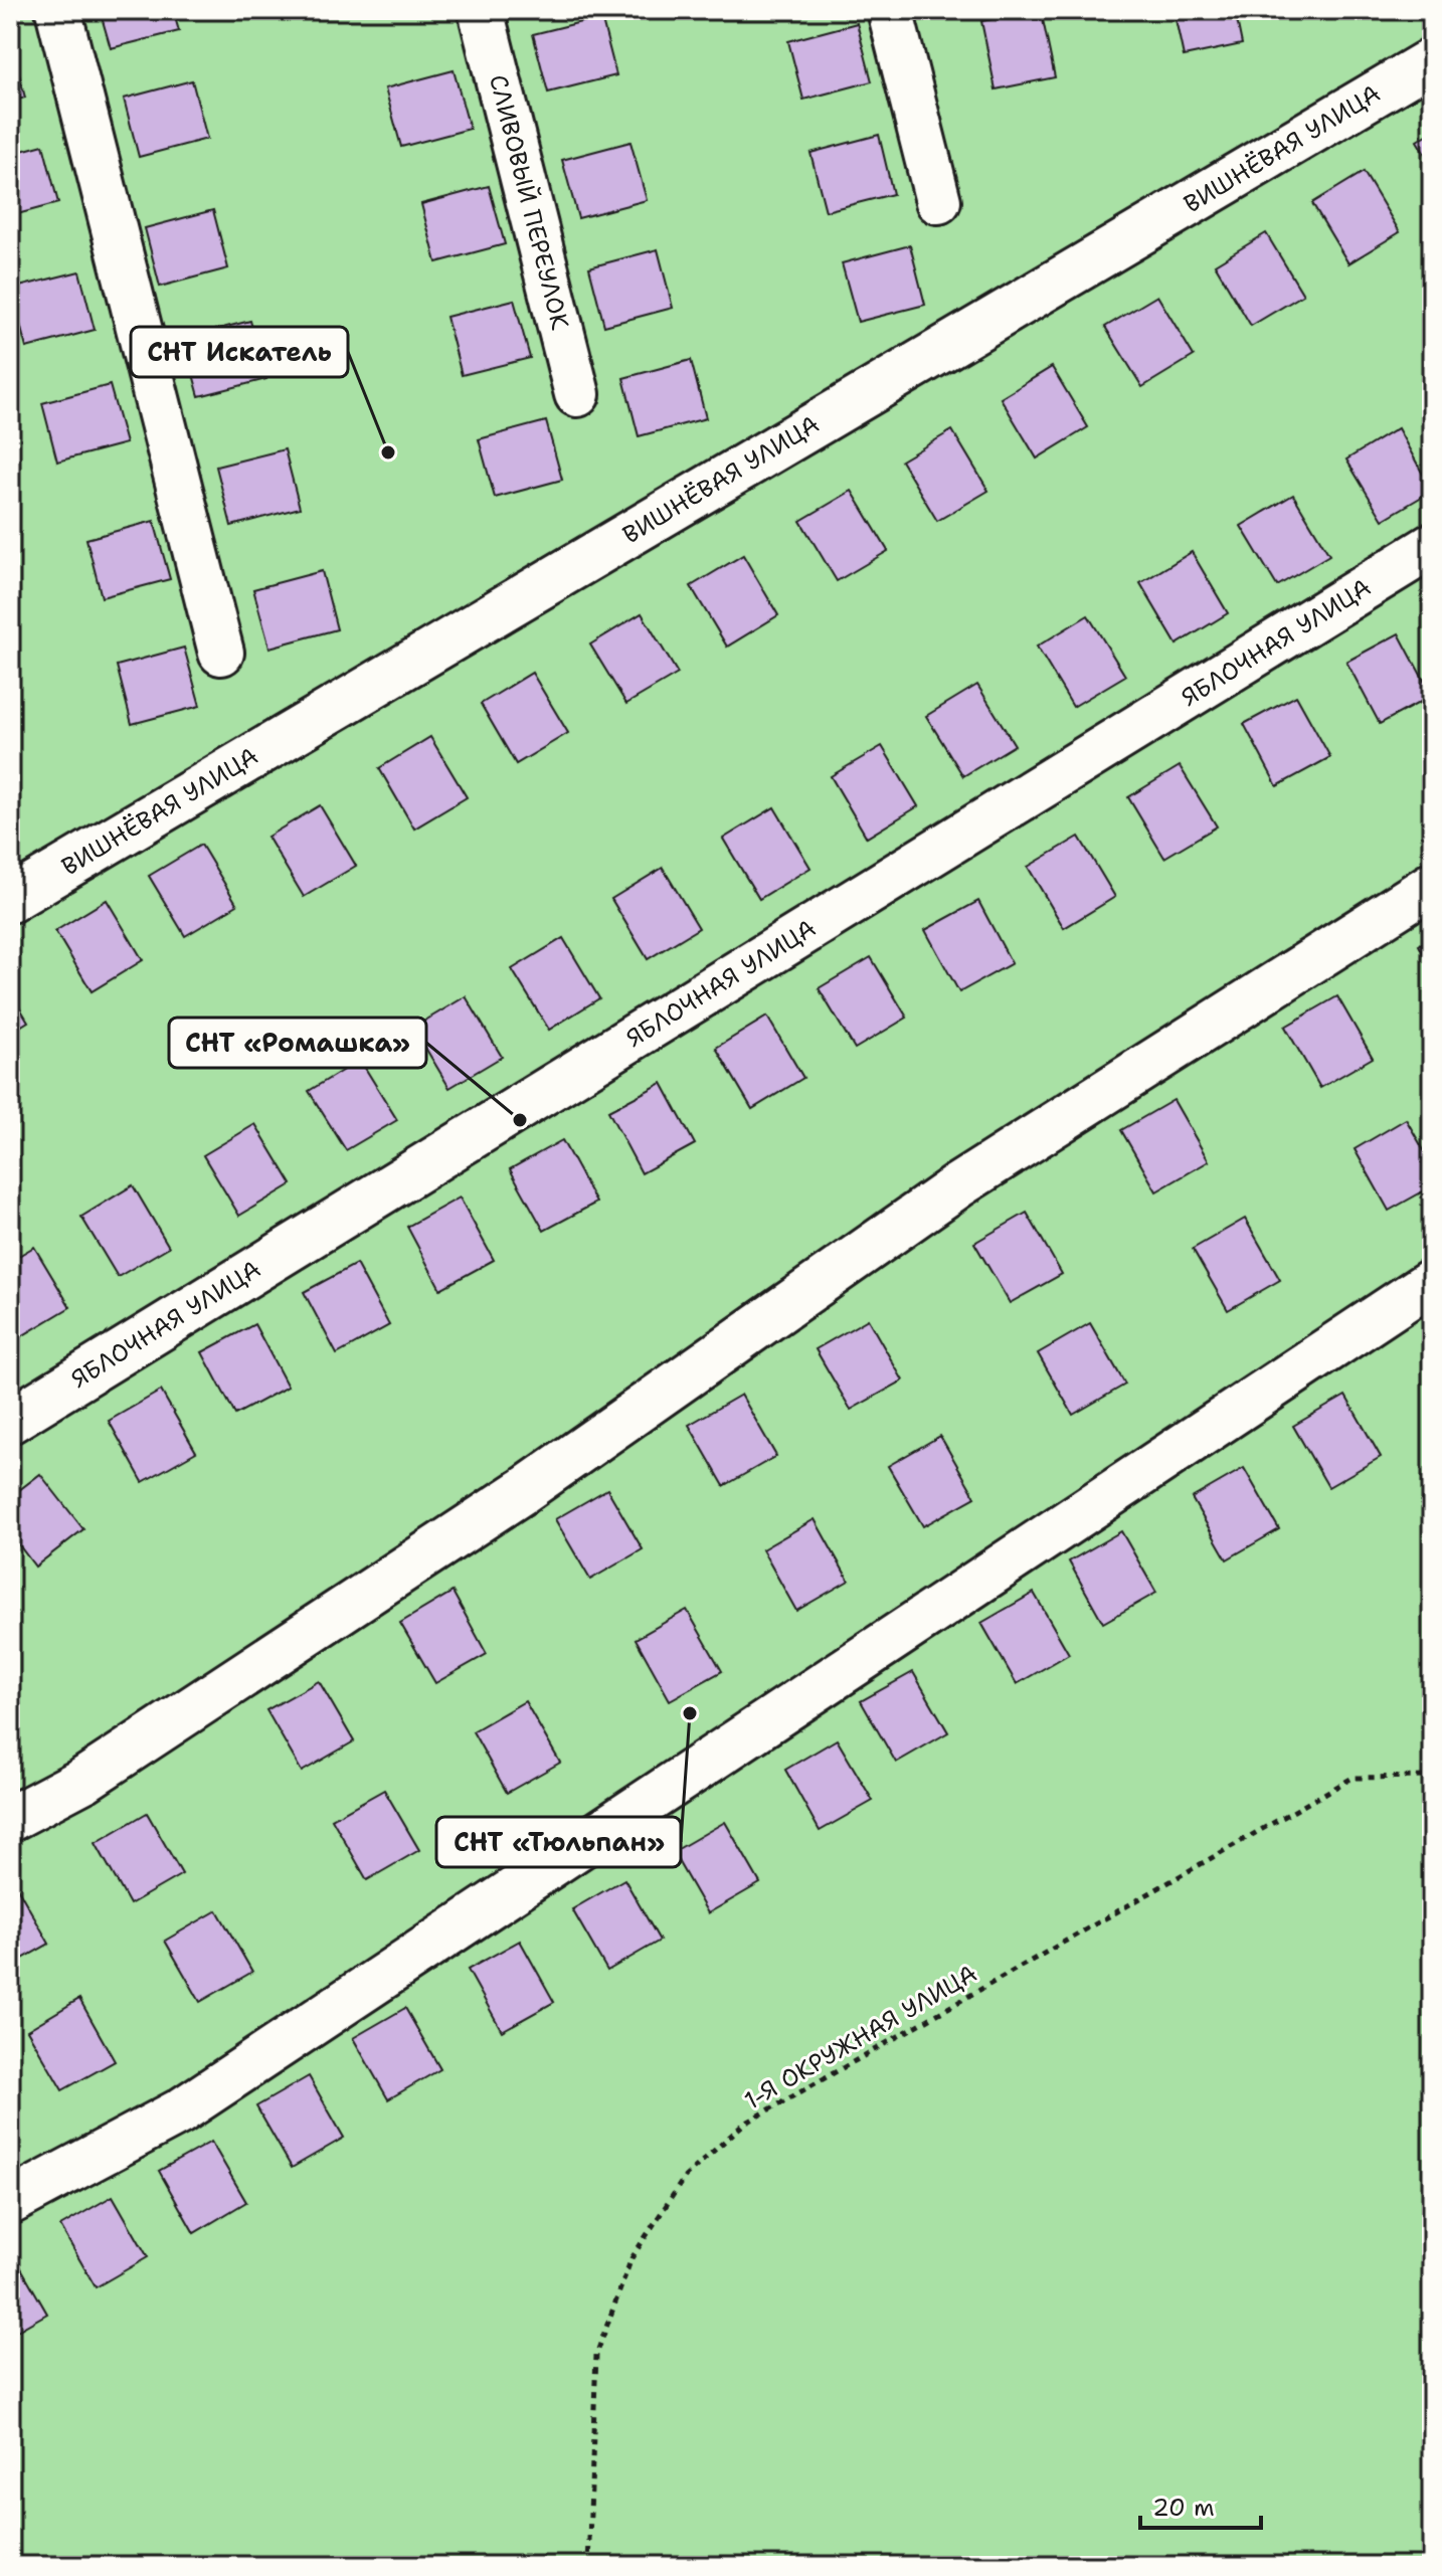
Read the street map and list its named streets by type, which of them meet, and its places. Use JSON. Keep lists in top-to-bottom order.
{
  "streets": {
    "street": ["ВИШНЁВАЯ УЛИЦА", "СЛИВОВЫЙ ПЕРЕУЛОК", "ЯБЛОЧНАЯ УЛИЦА"],
    "path": ["1-Я ОКРУЖНАЯ УЛИЦА"]
  },
  "places": ["СНТ Искатель", "СНТ «Ромашка»", "СНТ «Тюльпан»"],
  "scale_bar": "20 m"
}
